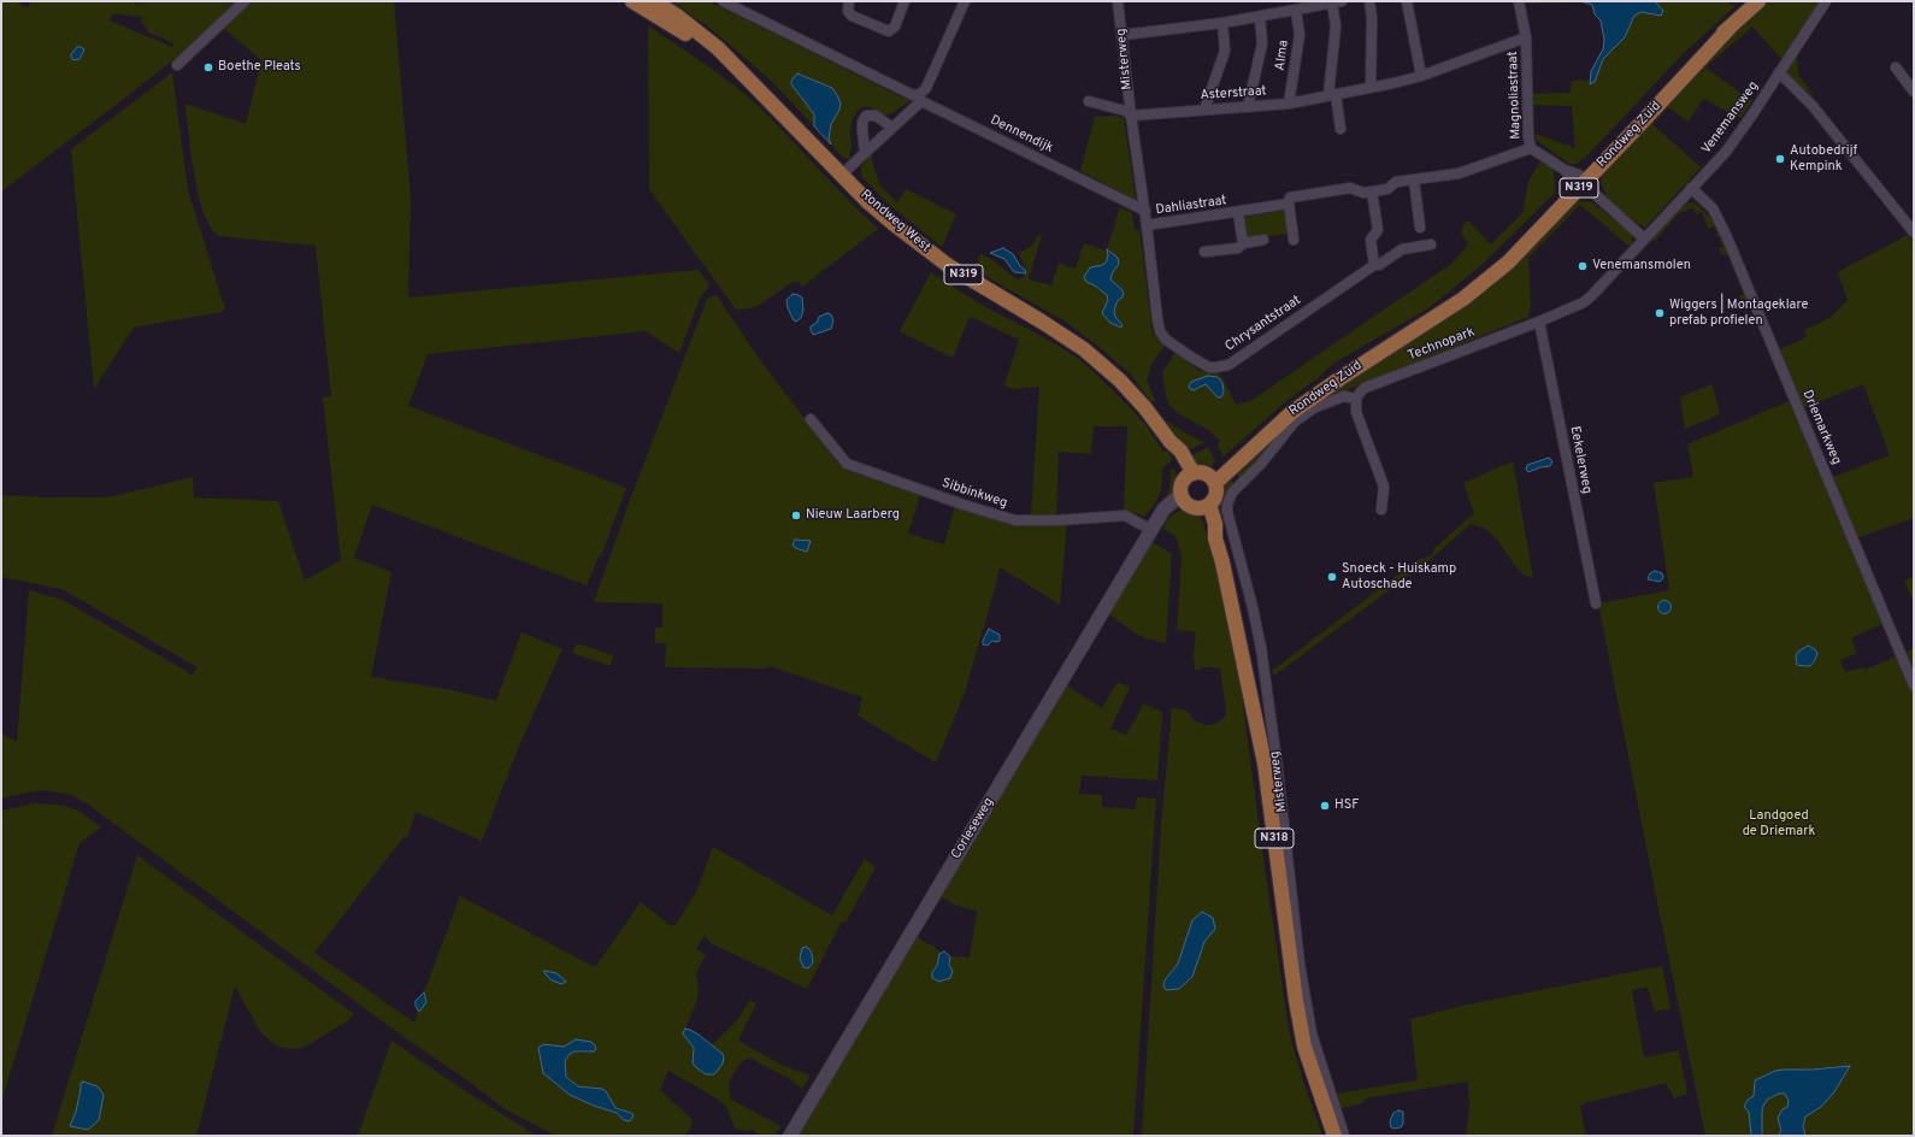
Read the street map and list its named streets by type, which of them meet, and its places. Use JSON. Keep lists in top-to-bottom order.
{
  "streets": {
    "main road": [
      "Misterweg",
      "Rondweg Zuid",
      "N319",
      "Rondweg West",
      "Corleseweg",
      "N318"
    ],
    "street": [
      "Alma",
      "Asterstraat",
      "Magnoliastraat",
      "Venemansweg",
      "Dennendijk",
      "Dahliastraat",
      "Chrysantstraat",
      "Technopark",
      "Driemarkweg",
      "Eekelerweg",
      "Sibbinkweg"
    ]
  },
  "crossings": [
    ["Alma", "Asterstraat"],
    ["Misterweg", "Asterstraat"],
    ["Misterweg", "Dennendijk"],
    ["Misterweg", "Rondweg Zuid"],
    ["Misterweg", "Dahliastraat"],
    ["Misterweg", "Rondweg West"],
    ["Misterweg", "Chrysantstraat"],
    ["Misterweg", "Technopark"],
    ["Misterweg", "Corleseweg"],
    ["Asterstraat", "Magnoliastraat"],
    ["Magnoliastraat", "Rondweg Zuid"],
    ["Magnoliastraat", "Dahliastraat"],
    ["Venemansweg", "Technopark"],
    ["Venemansweg", "Driemarkweg"],
    ["Venemansweg", "Eekelerweg"],
    ["Dennendijk", "Rondweg West"],
    ["Rondweg Zuid", "Rondweg West"],
    ["Rondweg Zuid", "Corleseweg"],
    ["Dahliastraat", "Chrysantstraat"],
    ["Rondweg West", "Corleseweg"],
    ["Technopark", "Eekelerweg"],
    ["Sibbinkweg", "Corleseweg"]
  ],
  "parks": ["Landgoed de Driemark"],
  "places": [
    "Boethe Pleats",
    "Autobedrijf Kempink",
    "Venemansmolen",
    "Wiggers | Montageklare prefab profielen",
    "Nieuw Laarberg",
    "Snoeck - Huiskamp Autoschade",
    "HSF"
  ]
}
